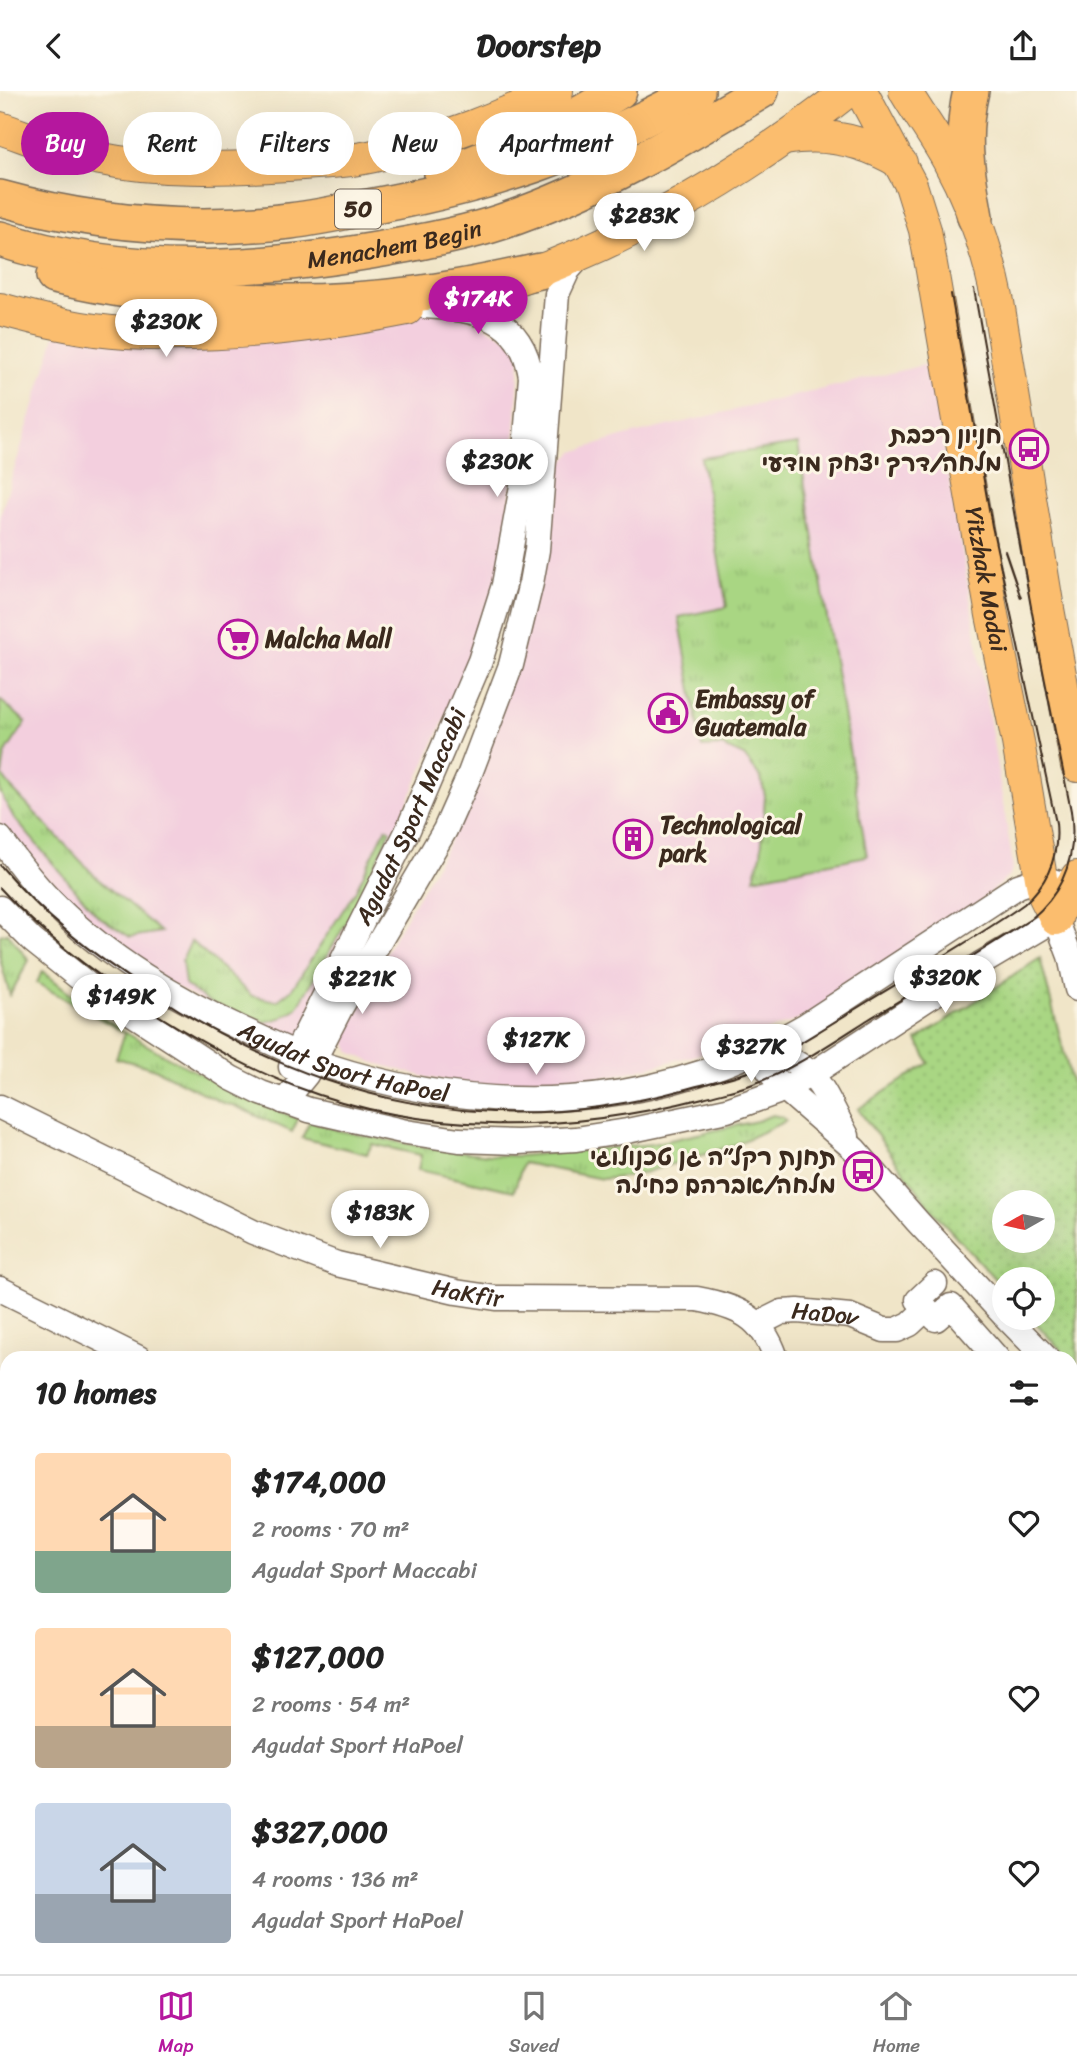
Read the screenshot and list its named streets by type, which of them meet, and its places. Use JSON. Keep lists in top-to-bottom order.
{
  "streets": {
    "highway": ["50", "Menachem Begin"],
    "main road": ["Yitzhak Modai"],
    "street": [
      "Agudat Sport Maccabi",
      "Agudat Sport HaPoel",
      "HaKfir",
      "HaDov"
    ]
  },
  "crossings": [
    ["Yitzhak Modai", "Agudat Sport HaPoel"],
    ["Agudat Sport Maccabi", "Agudat Sport HaPoel"],
    ["HaKfir", "HaDov"]
  ],
  "places": {
    "bus stop": ["חניון רכבת מלחה/דרך יצחק מודעי", "תחנת רקל״ה גן טכנולוגי מלחה/אברהם כחילה"],
    "supermarket": ["Malcha Mall"],
    "public building": ["Embassy of Guatemala"],
    "building": ["Technological park"]
  },
  "north": "left",
  "page": {
    "header": "Doorstep",
    "chip": [
      "Buy",
      "Rent",
      "Filters",
      "New",
      "Apartment"
    ],
    "price": [
      "$283K",
      "$174K",
      "$230K",
      "$230K",
      "$320K",
      "$221K",
      "$149K",
      "$127K",
      "$327K",
      "$183K"
    ],
    "heading": "10 homes",
    "list": [
      {
        "name": "$174,000",
        "note": "2 rooms · 70 m² · Agudat Sport Maccabi"
      },
      {
        "name": "$127,000",
        "note": "2 rooms · 54 m² · Agudat Sport HaPoel"
      },
      {
        "name": "$327,000",
        "note": "4 rooms · 136 m² · Agudat Sport HaPoel"
      }
    ],
    "tabs": ["Map", "Saved", "Home"]
  }
}
